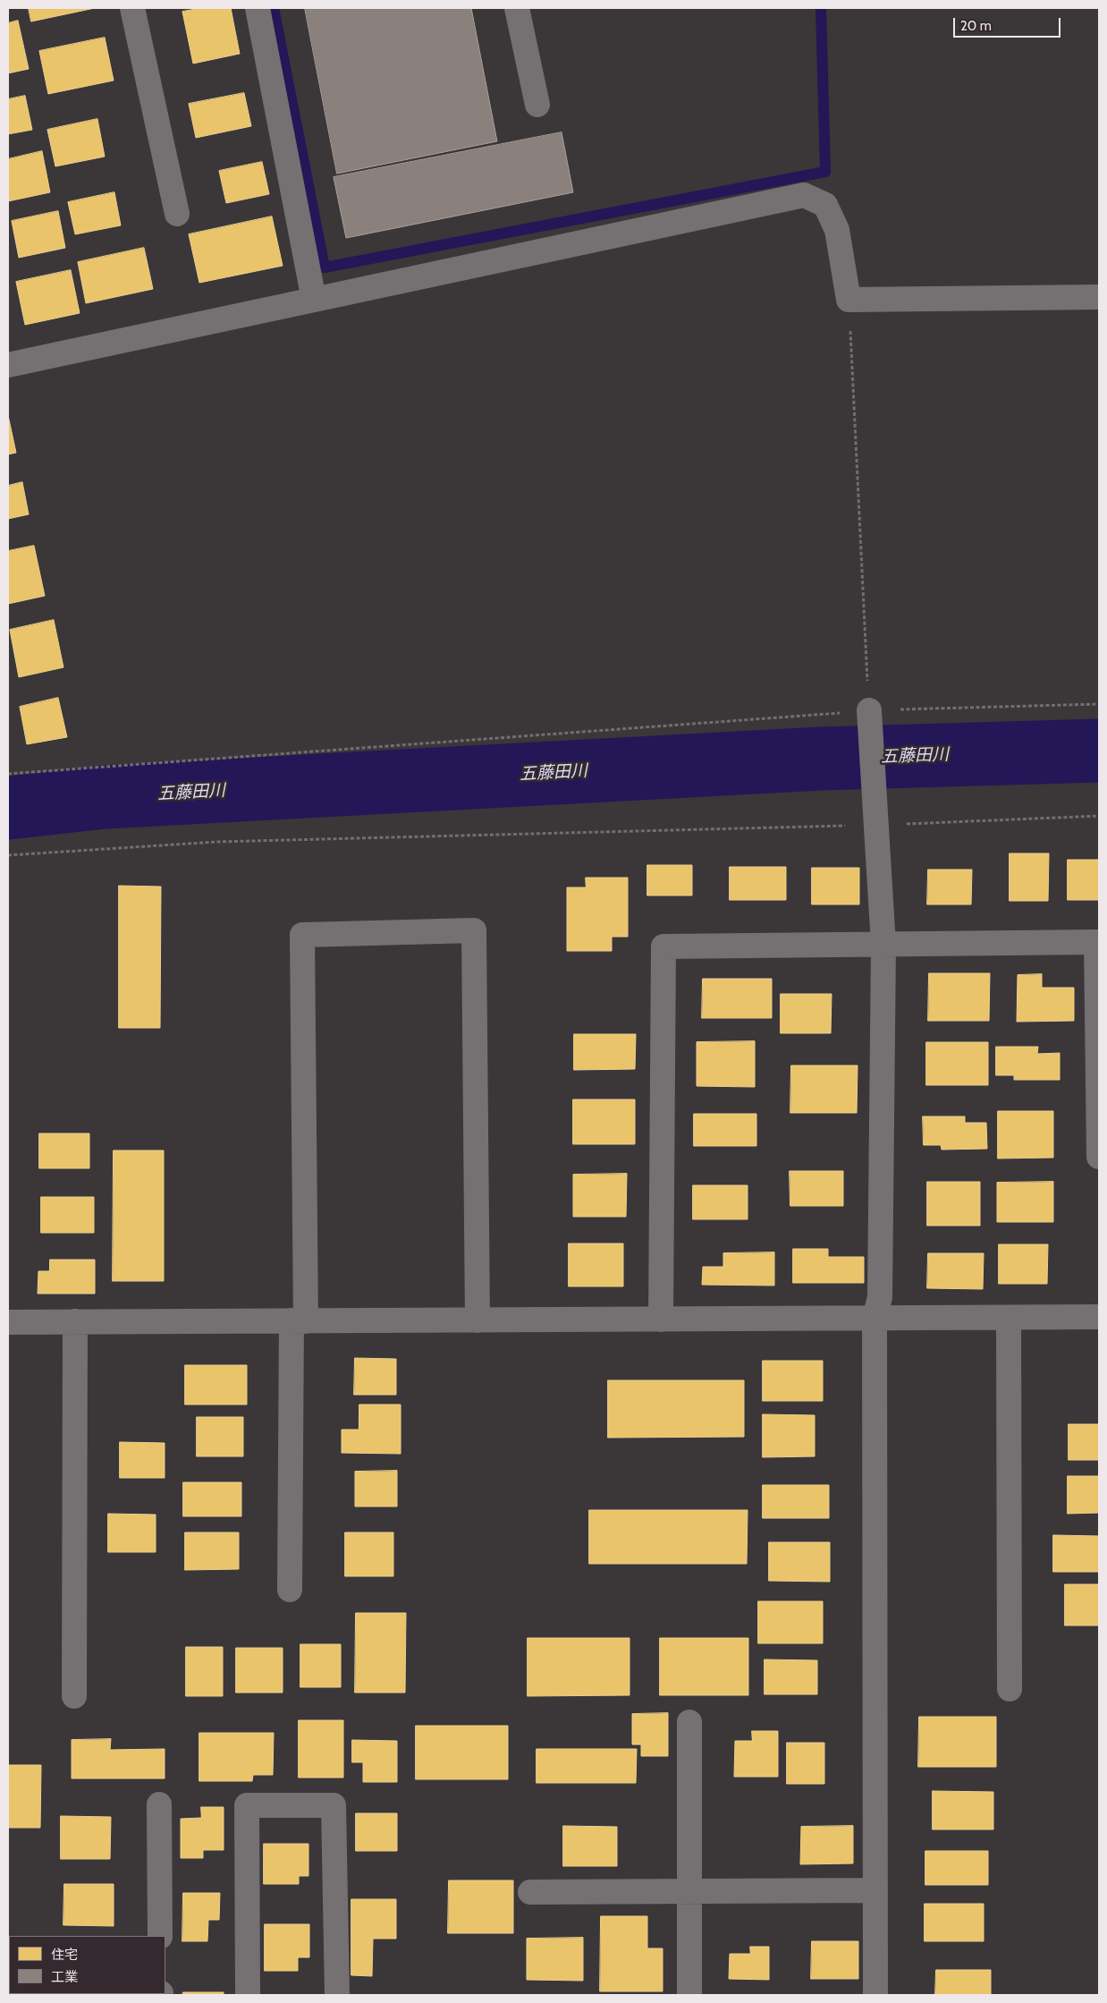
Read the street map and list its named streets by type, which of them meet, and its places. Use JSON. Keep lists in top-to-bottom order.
{
  "water": ["五藤田川"],
  "legend": ["住宅", "工業"],
  "scale_bar": "20 m"
}
